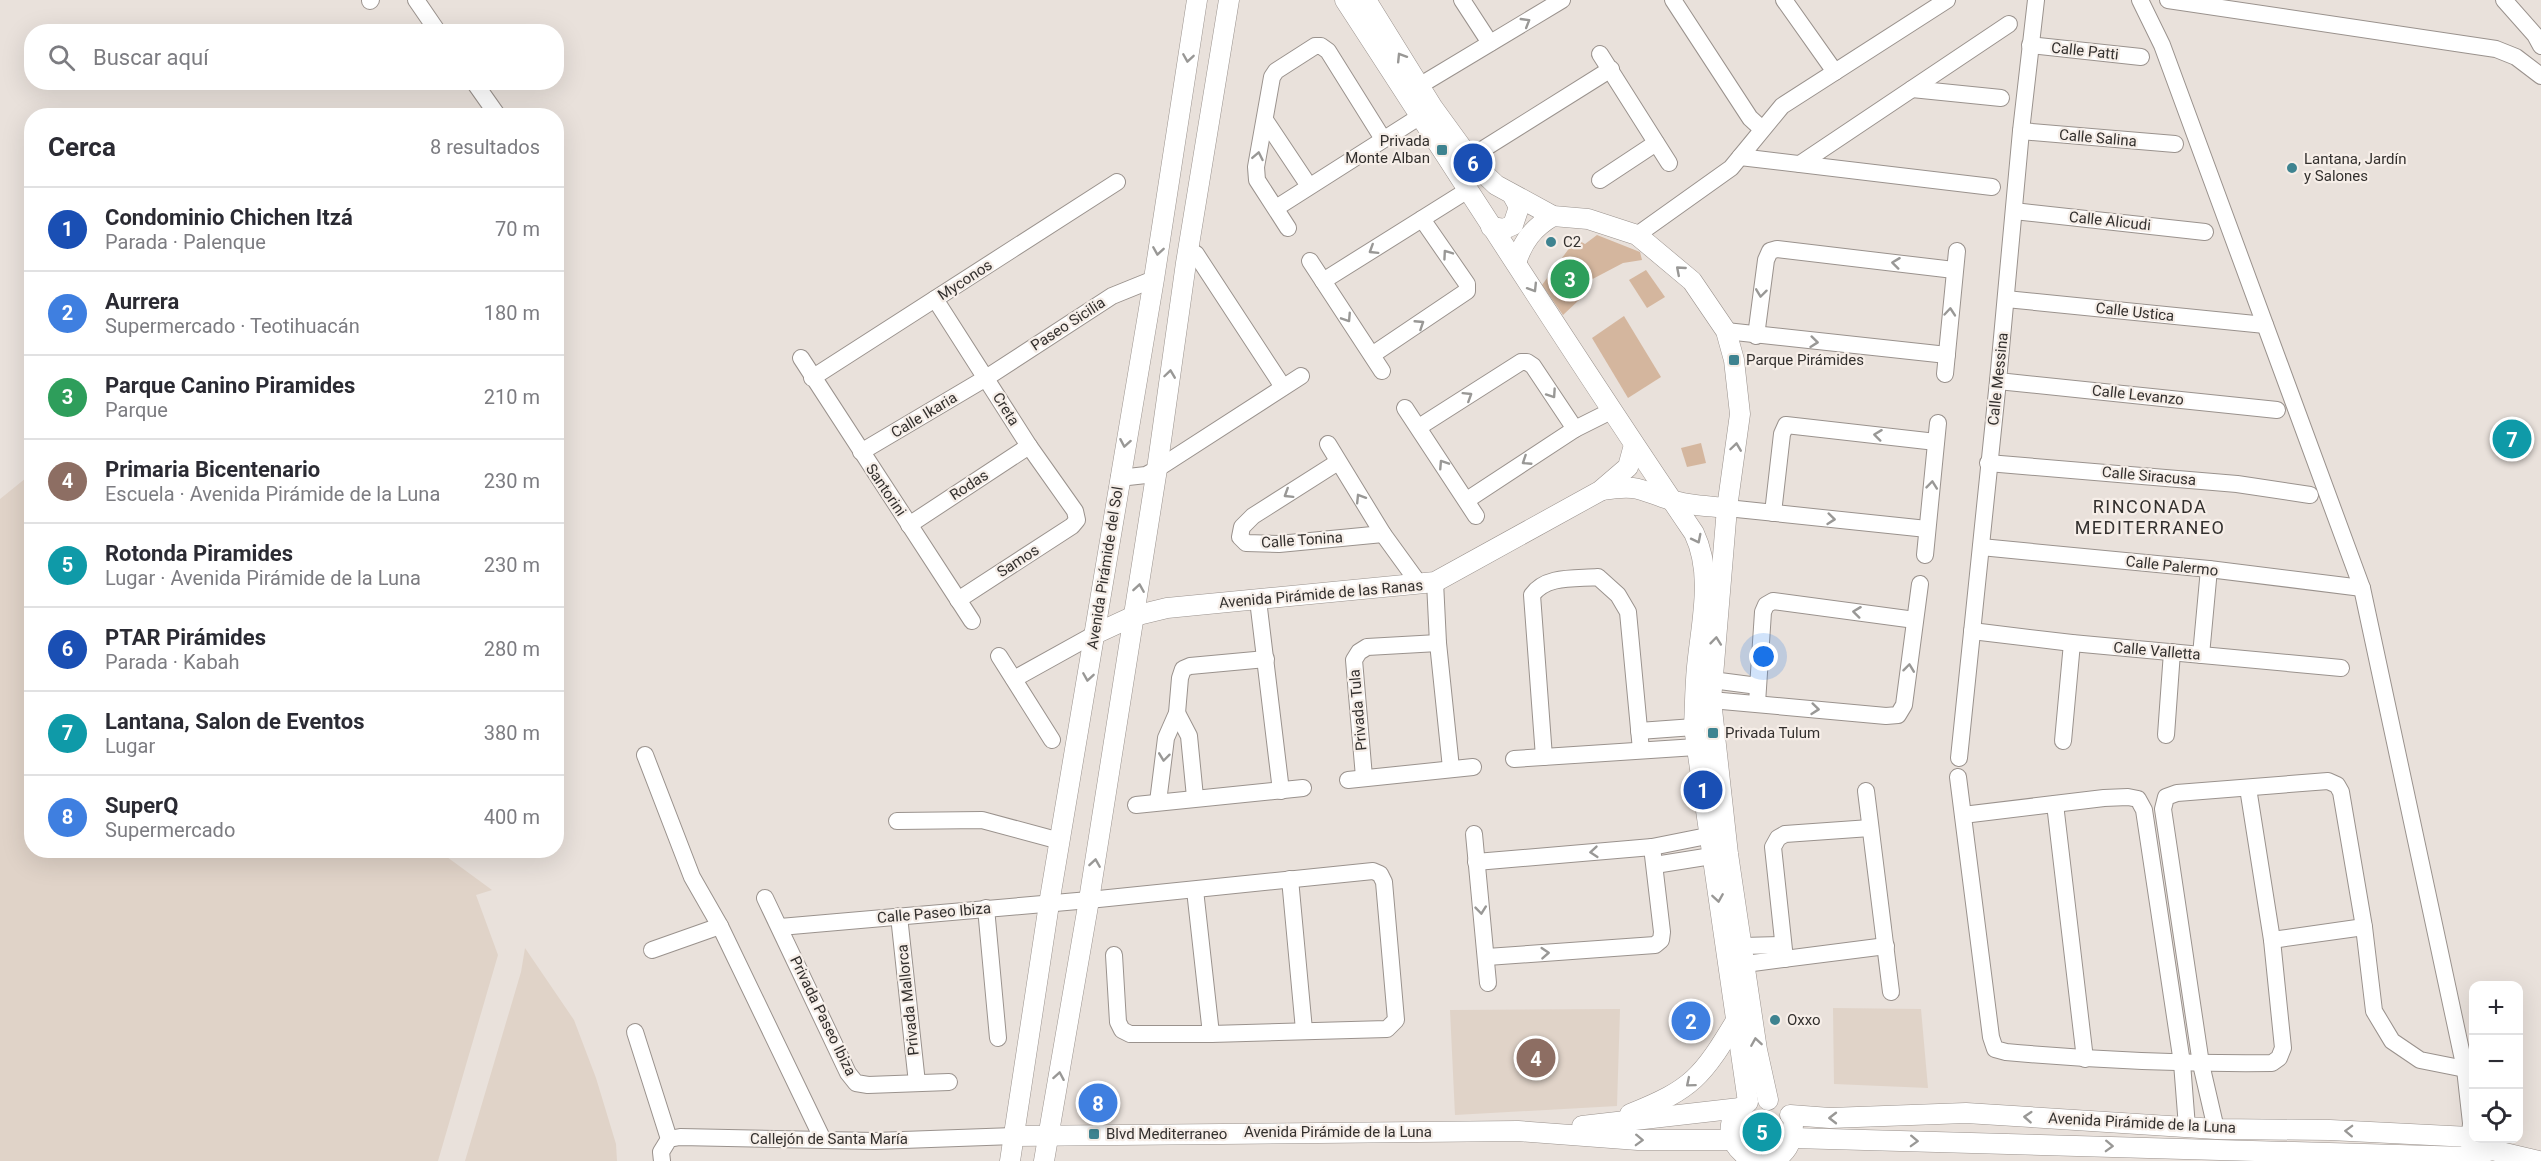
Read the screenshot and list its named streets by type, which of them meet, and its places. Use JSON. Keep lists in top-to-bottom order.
{
  "streets": {
    "street": [
      "Calle Patti",
      "Calle Salina",
      "Calle Alicudi",
      "Myconos",
      "Calle Ustica",
      "Paseo Sicilia",
      "Calle Messina",
      "Calle Levanzo",
      "Creta",
      "Calle Ikaria",
      "Calle Siracusa",
      "Rodas",
      "Santorini",
      "Calle Tonina",
      "Samos",
      "Calle Palermo",
      "Avenida Pirámide del Sol",
      "Avenida Pirámide de las Ranas",
      "Calle Valletta",
      "Privada Tula",
      "Calle Paseo Ibiza",
      "Privada Mallorca",
      "Privada Paseo Ibiza",
      "Avenida Pirámide de la Luna",
      "Callejón de Santa María"
    ]
  },
  "crossings": [
    ["Calle Patti", "Calle Messina"],
    ["Calle Salina", "Calle Messina"],
    ["Calle Alicudi", "Calle Messina"],
    ["Myconos", "Creta"],
    ["Myconos", "Santorini"],
    ["Calle Ustica", "Calle Messina"],
    ["Paseo Sicilia", "Creta"],
    ["Paseo Sicilia", "Calle Ikaria"],
    ["Paseo Sicilia", "Avenida Pirámide del Sol"],
    ["Calle Messina", "Calle Levanzo"],
    ["Calle Messina", "Calle Siracusa"],
    ["Calle Messina", "Calle Palermo"],
    ["Calle Messina", "Calle Valletta"],
    ["Creta", "Calle Ikaria"],
    ["Creta", "Rodas"],
    ["Creta", "Samos"],
    ["Calle Ikaria", "Santorini"],
    ["Rodas", "Santorini"],
    ["Santorini", "Samos"],
    ["Avenida Pirámide del Sol", "Avenida Pirámide de las Ranas"],
    ["Avenida Pirámide del Sol", "Calle Paseo Ibiza"],
    ["Avenida Pirámide del Sol", "Avenida Pirámide de la Luna"],
    ["Avenida Pirámide del Sol", "Callejón de Santa María"],
    ["Calle Paseo Ibiza", "Privada Mallorca"],
    ["Calle Paseo Ibiza", "Privada Paseo Ibiza"],
    ["Privada Mallorca", "Privada Paseo Ibiza"],
    ["Avenida Pirámide de la Luna", "Callejón de Santa María"]
  ],
  "districts": ["RINCONADA MEDITERRANEO"],
  "places": {
    "transit": [
      "Privada Monte Alban",
      "Parque Pirámides",
      "Privada Tulum",
      "Blvd Mediterraneo"
    ],
    "other": ["Lantana, Jardín y Salones", "C2", "Oxxo"]
  },
  "page": {
    "search": "Buscar aquí",
    "heading": ["Cerca", "8 resultados"],
    "pins": [
      "6",
      "3",
      "7",
      "1",
      "2",
      "4",
      "8",
      "5"
    ],
    "list": [
      {
        "mark": "1",
        "name": "Condominio Chichen Itzá",
        "note": "Parada · Palenque",
        "value": "70 m"
      },
      {
        "mark": "2",
        "name": "Aurrera",
        "note": "Supermercado · Teotihuacán",
        "value": "180 m"
      },
      {
        "mark": "3",
        "name": "Parque Canino Piramides",
        "note": "Parque",
        "value": "210 m"
      },
      {
        "mark": "4",
        "name": "Primaria Bicentenario",
        "note": "Escuela · Avenida Pirámide de la Luna",
        "value": "230 m"
      },
      {
        "mark": "5",
        "name": "Rotonda Piramides",
        "note": "Lugar · Avenida Pirámide de la Luna",
        "value": "230 m"
      },
      {
        "mark": "6",
        "name": "PTAR Pirámides",
        "note": "Parada · Kabah",
        "value": "280 m"
      },
      {
        "mark": "7",
        "name": "Lantana, Salon de Eventos",
        "note": "Lugar",
        "value": "380 m"
      },
      {
        "mark": "8",
        "name": "SuperQ",
        "note": "Supermercado",
        "value": "400 m"
      }
    ],
    "map_buttons": ["+", "−"]
  }
}
